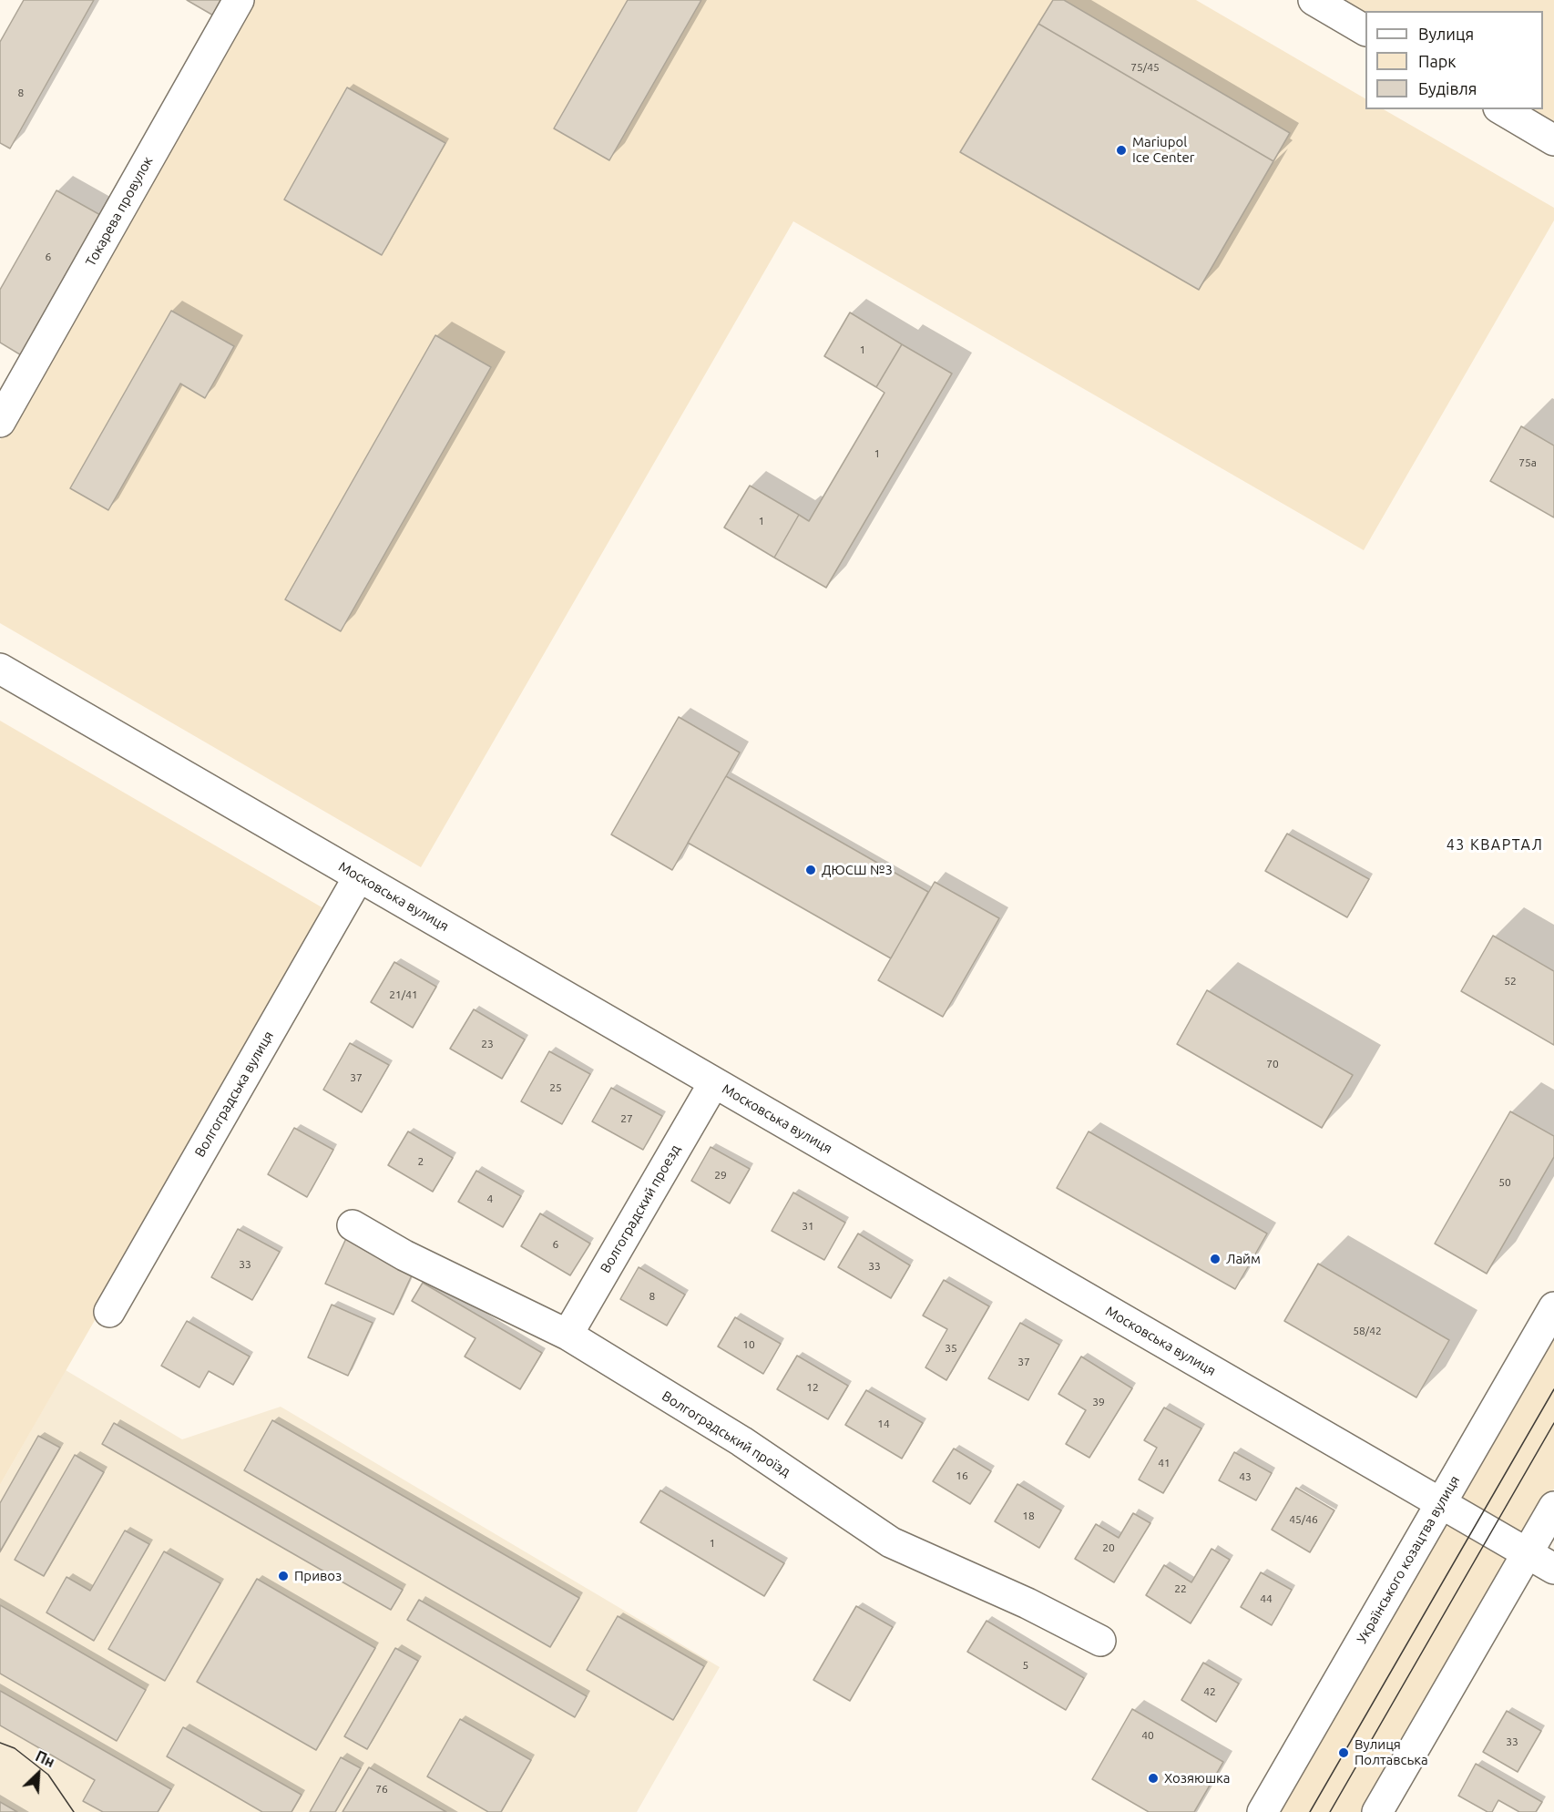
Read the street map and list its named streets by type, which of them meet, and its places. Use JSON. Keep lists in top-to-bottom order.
{
  "streets": {
    "street": [
      "Токарева провулок",
      "Московська вулиця",
      "Волгоградська вулиця",
      "Волгоградский проезд",
      "Волгоградський проїзд",
      "Українського козацтва вулиця"
    ]
  },
  "crossings": [
    ["Московська вулиця", "Волгоградська вулиця"],
    ["Московська вулиця", "Волгоградский проезд"],
    ["Московська вулиця", "Українського козацтва вулиця"],
    ["Волгоградский проезд", "Волгоградський проїзд"]
  ],
  "districts": ["43 КВАРТАЛ"],
  "places": [
    "Mariupol Ice Center",
    "ДЮСШ №3",
    "Лайм",
    "Привоз",
    "Вулиця Полтавська",
    "Хозяюшка"
  ],
  "house_numbers": [
    "75/45",
    "8",
    "6",
    "1",
    "1",
    "75а",
    "1",
    "52",
    "21/41",
    "23",
    "70",
    "37",
    "25",
    "27",
    "2",
    "29",
    "50",
    "4",
    "31",
    "6",
    "33",
    "33",
    "8",
    "58/42",
    "10",
    "35",
    "37",
    "12",
    "39",
    "14",
    "41",
    "16",
    "43",
    "18",
    "45/46",
    "1",
    "20",
    "22",
    "44",
    "5",
    "42",
    "40",
    "33",
    "76"
  ],
  "legend": ["Вулиця", "Парк", "Будівля"],
  "north": "top right"
}
